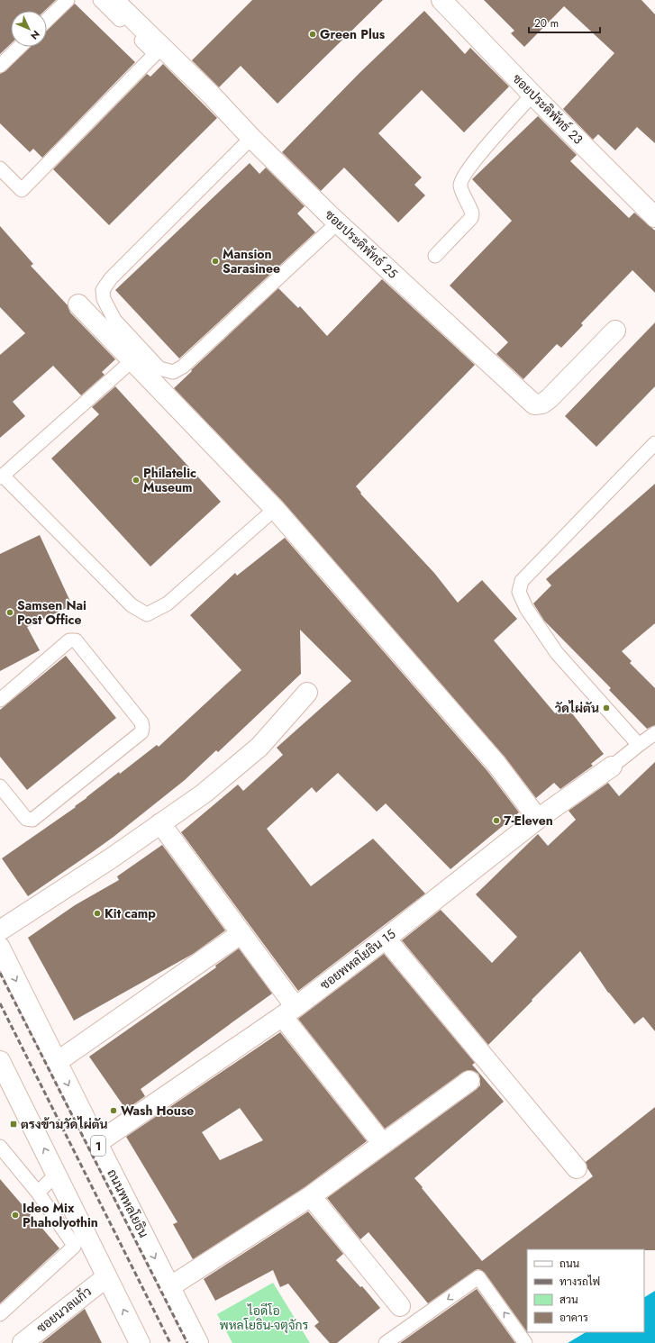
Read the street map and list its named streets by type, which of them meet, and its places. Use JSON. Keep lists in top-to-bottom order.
{
  "streets": {
    "street": [
      "ซอยประดิพัทธ์ 23",
      "ซอยประดิพัทธ์ 25",
      "ซอยพหลโยธิน 15",
      "1",
      "ถนนพหลโยธิน",
      "ซอยนวลแก้ว"
    ]
  },
  "crossings": [
    ["ซอยพหลโยธิน 15", "ถนนพหลโยธิน"]
  ],
  "parks": ["ไอดีโอ พหลโยธิน-จตุจักร"],
  "places": {
    "other": [
      "Green Plus",
      "Mansion Sarasinee",
      "Philatelic Museum",
      "Samsen Nai Post Office",
      "วัดไผ่ตัน",
      "7-Eleven",
      "Kit camp",
      "Wash House",
      "Ideo Mix Phaholyothin"
    ],
    "transit": ["ตรงข้ามวัดไผ่ตัน"]
  },
  "legend": [
    "ถนน",
    "ทางรถไฟ",
    "สวน",
    "อาคาร"
  ],
  "scale_bar": "20 m",
  "north": "bottom right"
}
